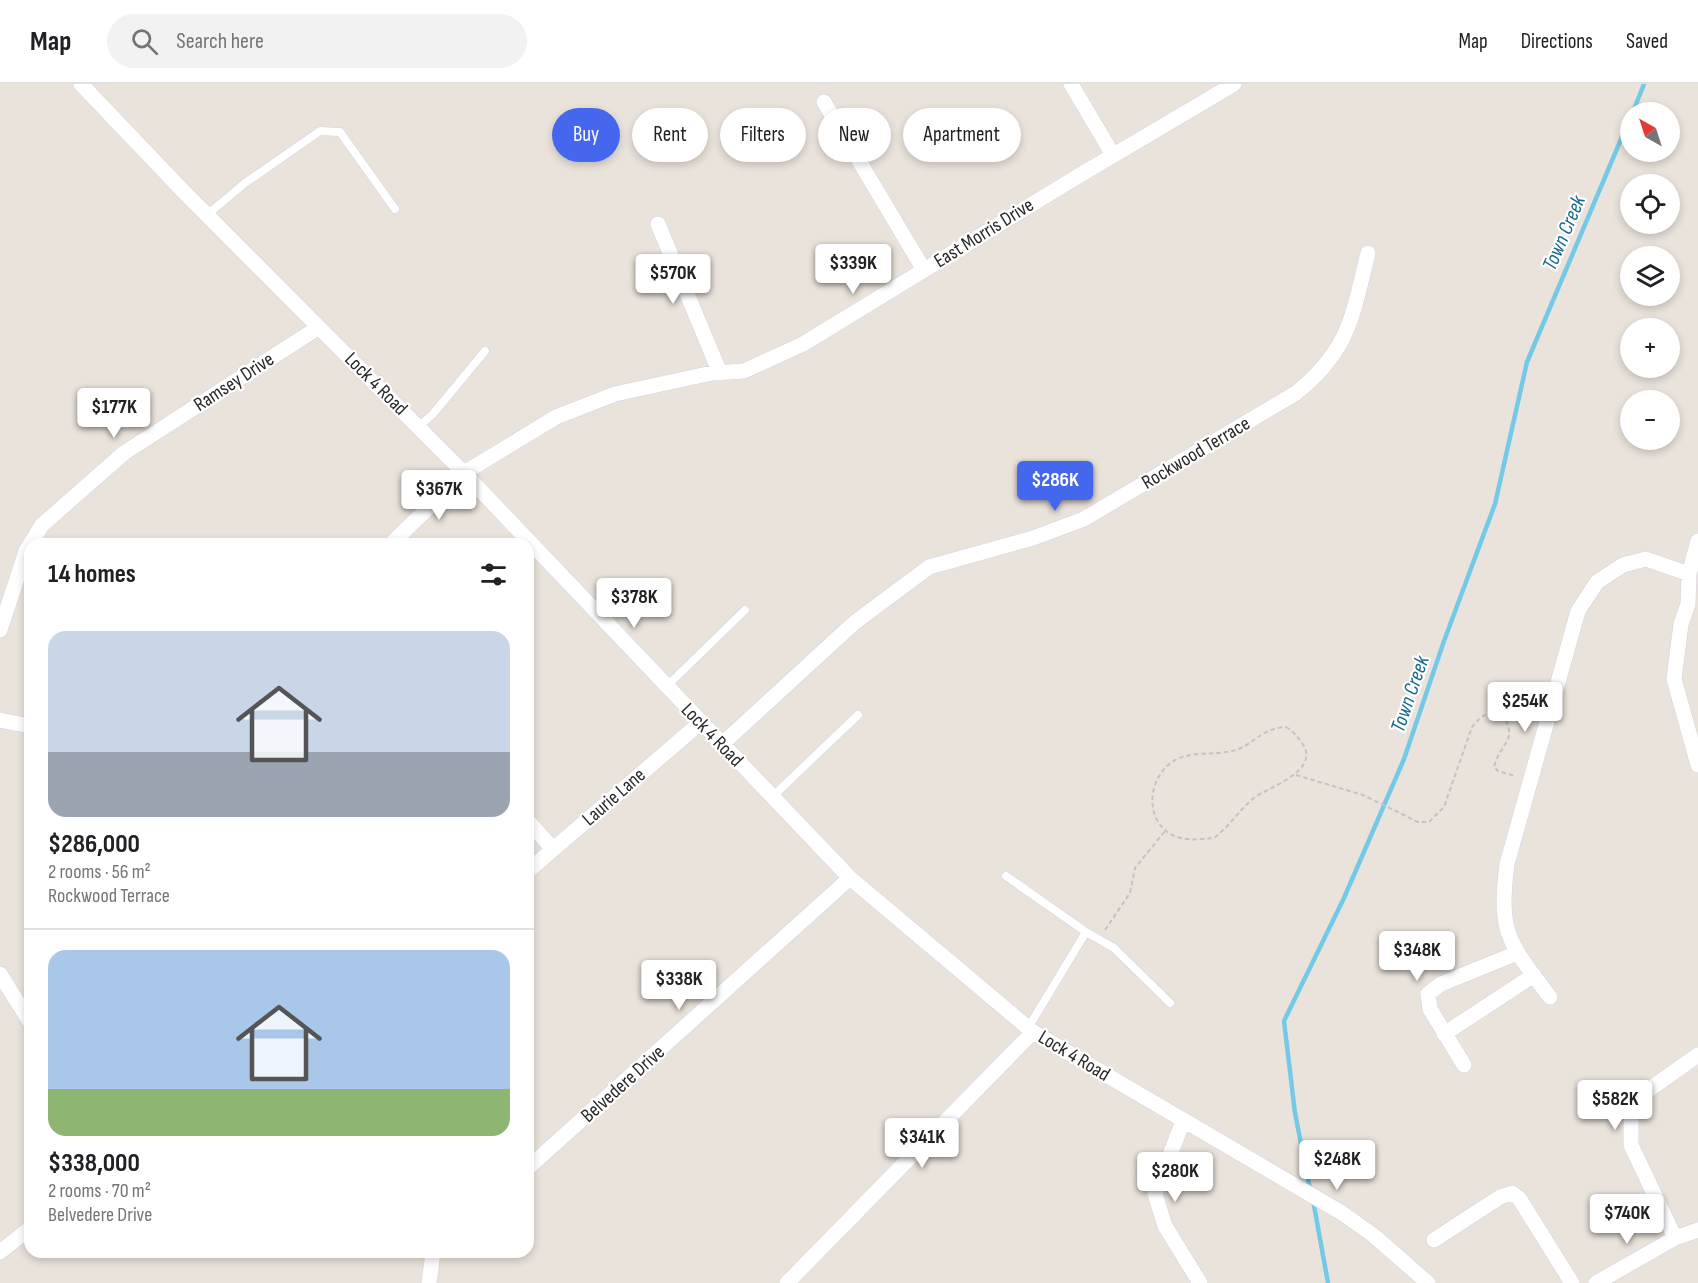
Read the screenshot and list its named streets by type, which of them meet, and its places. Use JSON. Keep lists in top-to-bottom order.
{
  "streets": {
    "street": [
      "East Morris Drive",
      "Ramsey Drive",
      "Lock 4 Road",
      "Rockwood Terrace",
      "Laurie Lane",
      "Belvedere Drive"
    ]
  },
  "crossings": [
    ["East Morris Drive", "Lock 4 Road"],
    ["Ramsey Drive", "Lock 4 Road"],
    ["Lock 4 Road", "Rockwood Terrace"],
    ["Lock 4 Road", "Laurie Lane"],
    ["Lock 4 Road", "Belvedere Drive"]
  ],
  "water": ["Town Creek"],
  "north": "top left",
  "page": {
    "header": "Map",
    "search": "Search here",
    "nav": ["Map", "Directions", "Saved"],
    "map_buttons": ["+", "−"],
    "chip": [
      "Buy",
      "Rent",
      "Filters",
      "New",
      "Apartment"
    ],
    "price": [
      "$339K",
      "$570K",
      "$177K",
      "$286K",
      "$367K",
      "$378K",
      "$254K",
      "$348K",
      "$338K",
      "$582K",
      "$341K",
      "$248K",
      "$280K",
      "$740K"
    ],
    "heading": "14 homes",
    "list": [
      {
        "name": "$286,000",
        "note": "2 rooms · 56 m² · Rockwood Terrace"
      },
      {
        "name": "$338,000",
        "note": "2 rooms · 70 m² · Belvedere Drive"
      }
    ]
  }
}
